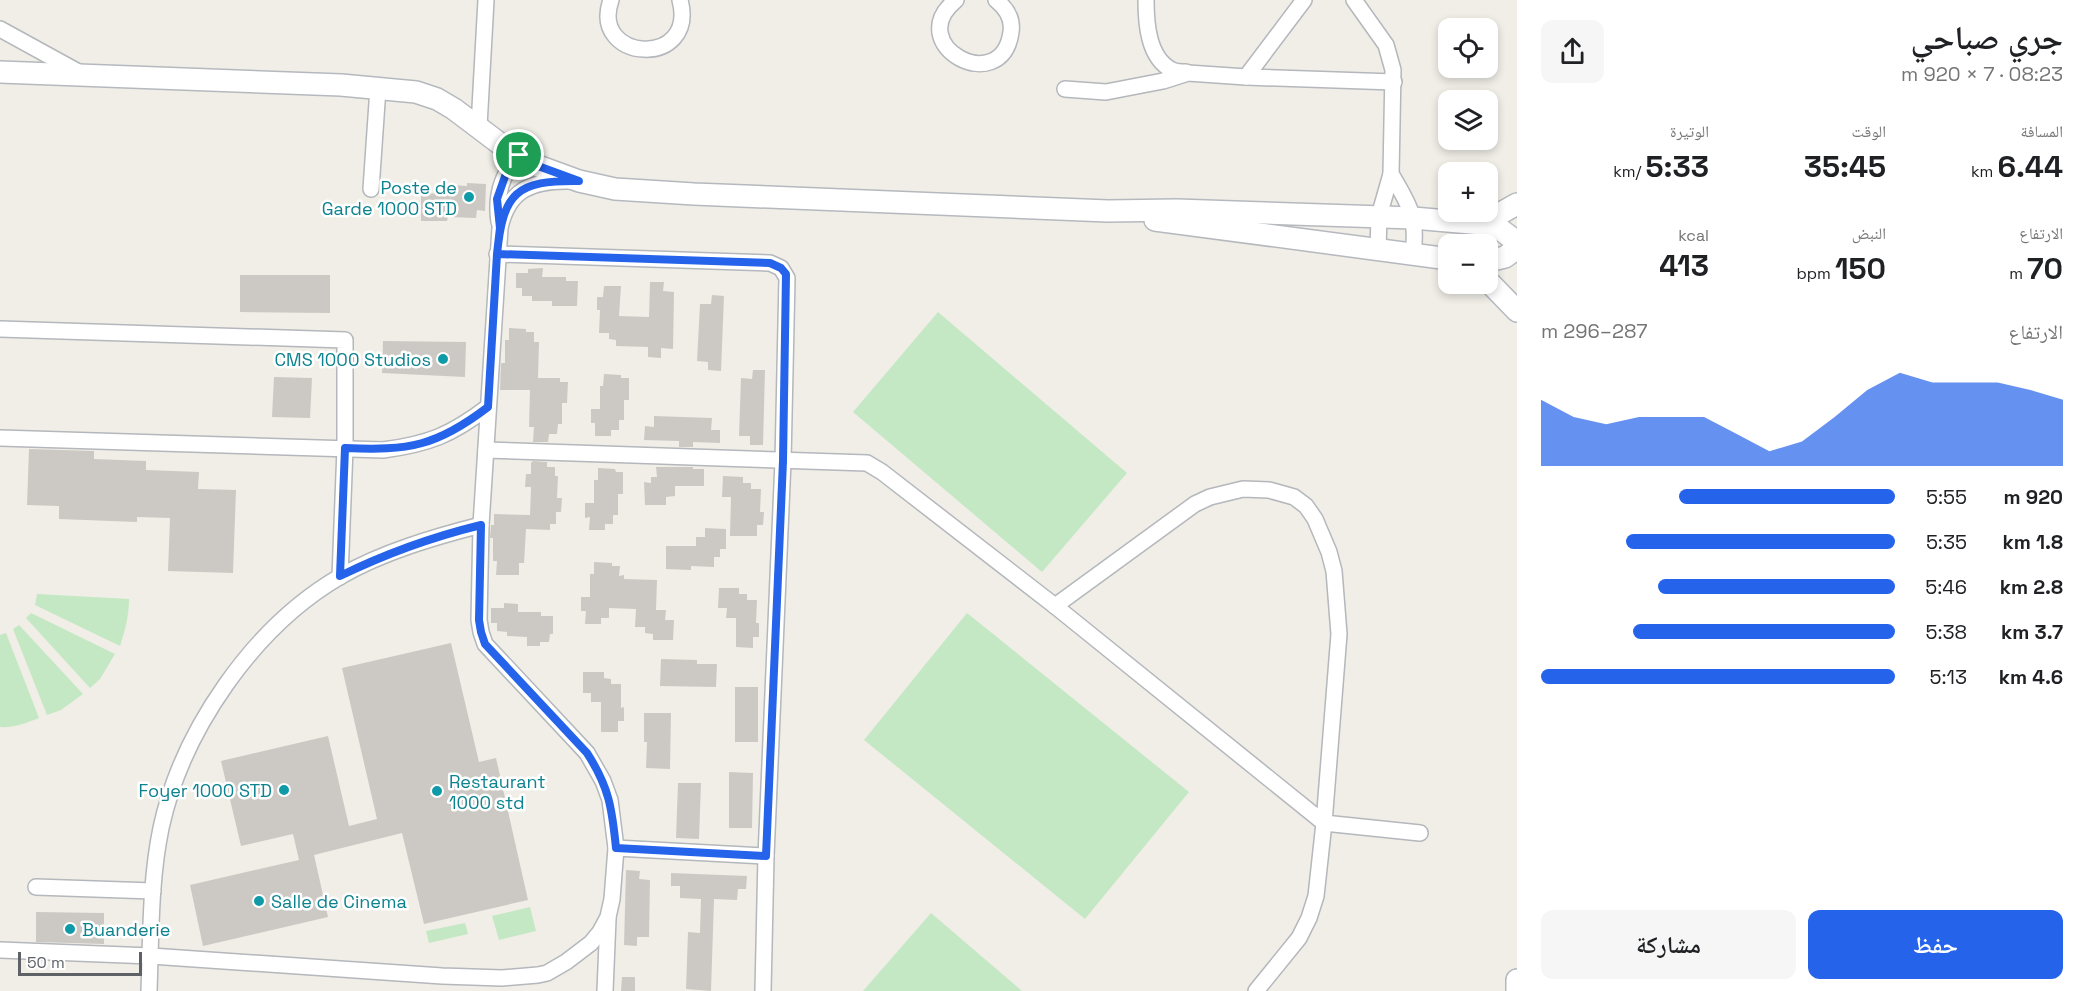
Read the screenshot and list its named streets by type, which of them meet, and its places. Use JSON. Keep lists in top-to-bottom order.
{
  "places": [
    "Poste de Garde 1000 STD",
    "CMS 1000 Studios",
    "Foyer 1000 STD",
    "Restaurant 1000 std",
    "Salle de Cinema",
    "Buanderie"
  ],
  "scale_bar": "50 m",
  "page": {
    "heading": ["جري صباحي", "08:23 · 7 × 920 m"],
    "map_buttons": ["+", "−"],
    "stats": [
      ["المسافة", "6.44 km"],
      ["الوقت", "35:45"],
      ["الوتيرة", "5:33 /km"],
      ["الارتفاع", "70 m"],
      ["النبض", "150 bpm"],
      ["kcal", "413"]
    ],
    "chart": ["الارتفاع", "287–296 m"],
    "list": [
      {
        "name": "920 m",
        "note": "5:55"
      },
      {
        "name": "1.8 km",
        "note": "5:35"
      },
      {
        "name": "2.8 km",
        "note": "5:46"
      },
      {
        "name": "3.7 km",
        "note": "5:38"
      },
      {
        "name": "4.6 km",
        "note": "5:13"
      }
    ],
    "buttons": ["حفظ", "مشاركة"],
    "scale": "50 m"
  }
}
